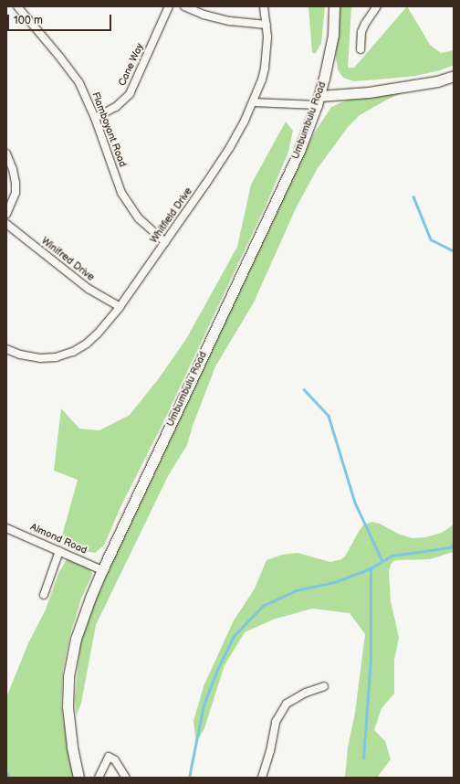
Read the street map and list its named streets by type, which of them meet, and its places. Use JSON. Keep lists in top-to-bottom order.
{
  "streets": {
    "main road": ["Umbumbulu Road"],
    "street": [
      "Cane Way",
      "Flamboyant Road",
      "Whitfield Drive",
      "Winifred Drive",
      "Almond Road"
    ]
  },
  "crossings": [
    ["Cane Way", "Flamboyant Road"],
    ["Umbumbulu Road", "Almond Road"],
    ["Flamboyant Road", "Whitfield Drive"],
    ["Whitfield Drive", "Winifred Drive"]
  ],
  "scale_bar": "100 m"
}
